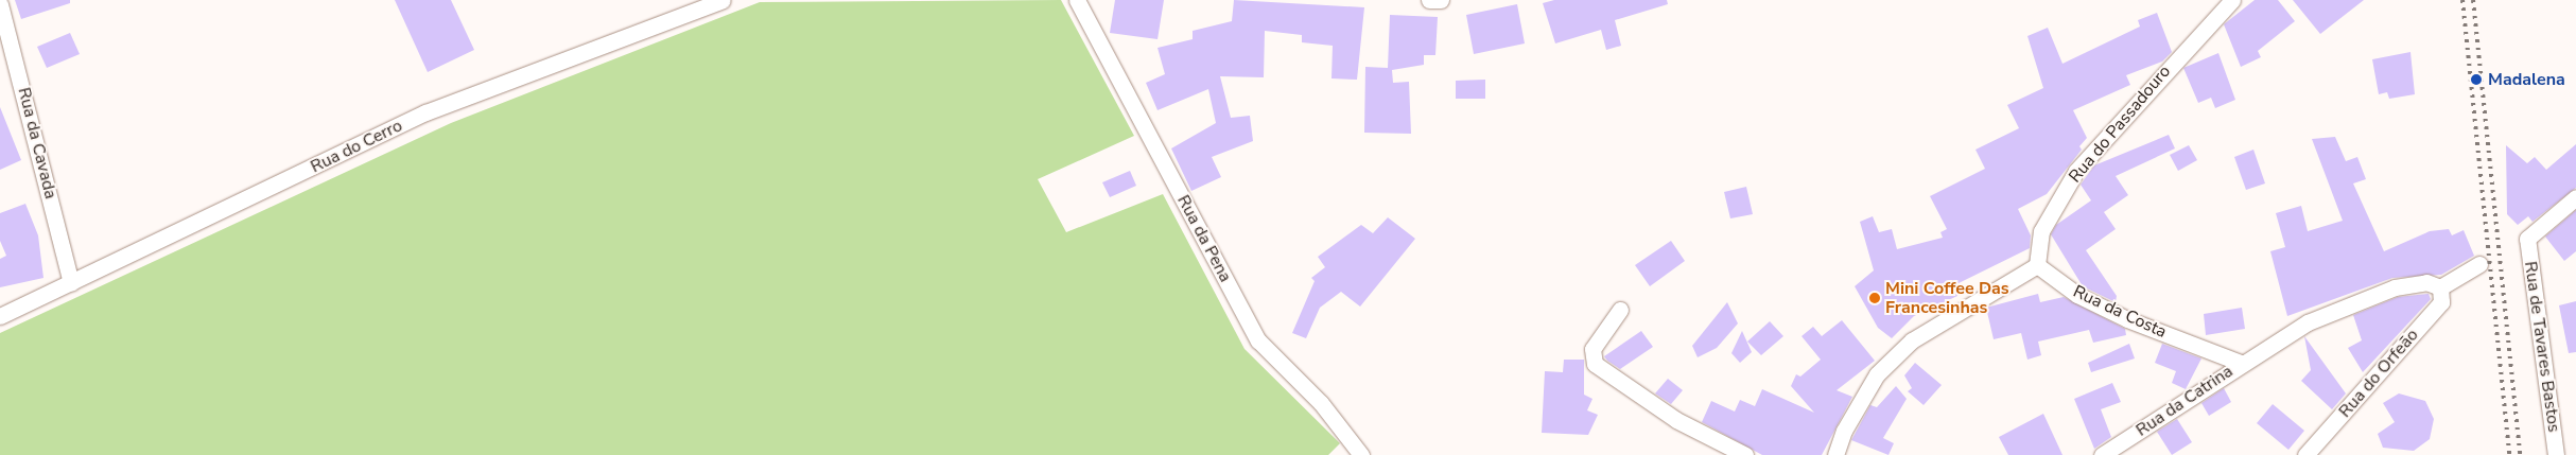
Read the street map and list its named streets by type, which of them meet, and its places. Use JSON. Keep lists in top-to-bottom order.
{
  "streets": {
    "street": [
      "Rua do Passadouro",
      "Rua da Cavada",
      "Rua do Cerro",
      "Rua da Pena",
      "Rua da Costa",
      "Rua de Tavares Bastos",
      "Rua do Orfeão",
      "Rua da Catrina"
    ]
  },
  "crossings": [
    ["Rua do Passadouro", "Rua da Costa"],
    ["Rua da Cavada", "Rua do Cerro"],
    ["Rua da Costa", "Rua da Catrina"]
  ],
  "places": ["Madalena", "Mini Coffee Das Francesinhas"]
}
